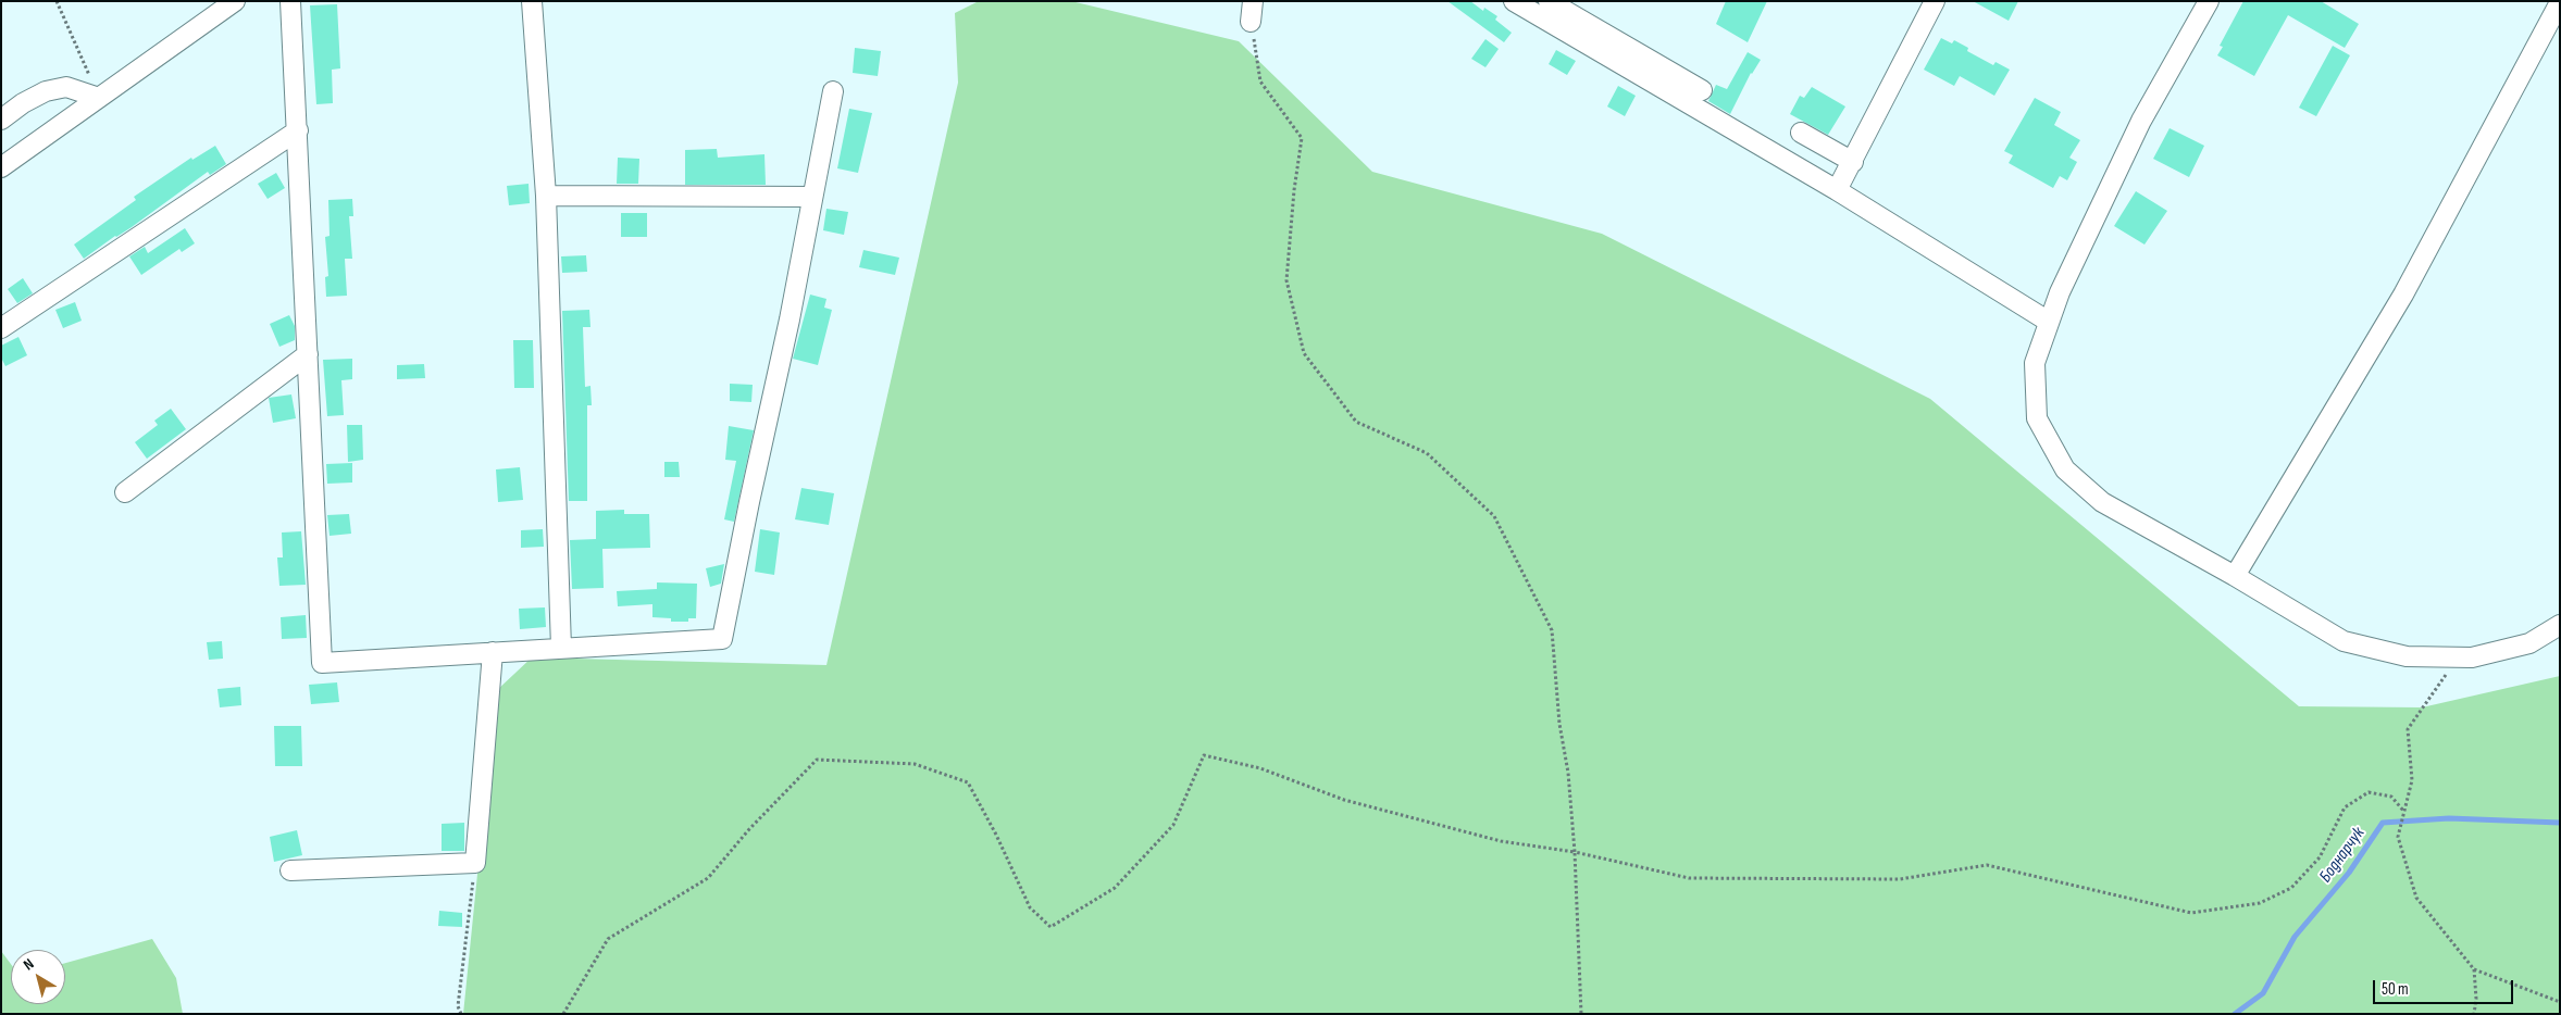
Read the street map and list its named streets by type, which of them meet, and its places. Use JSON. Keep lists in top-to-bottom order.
{
  "water": ["Боднарчук"],
  "scale_bar": "50 m",
  "north": "top left"
}
